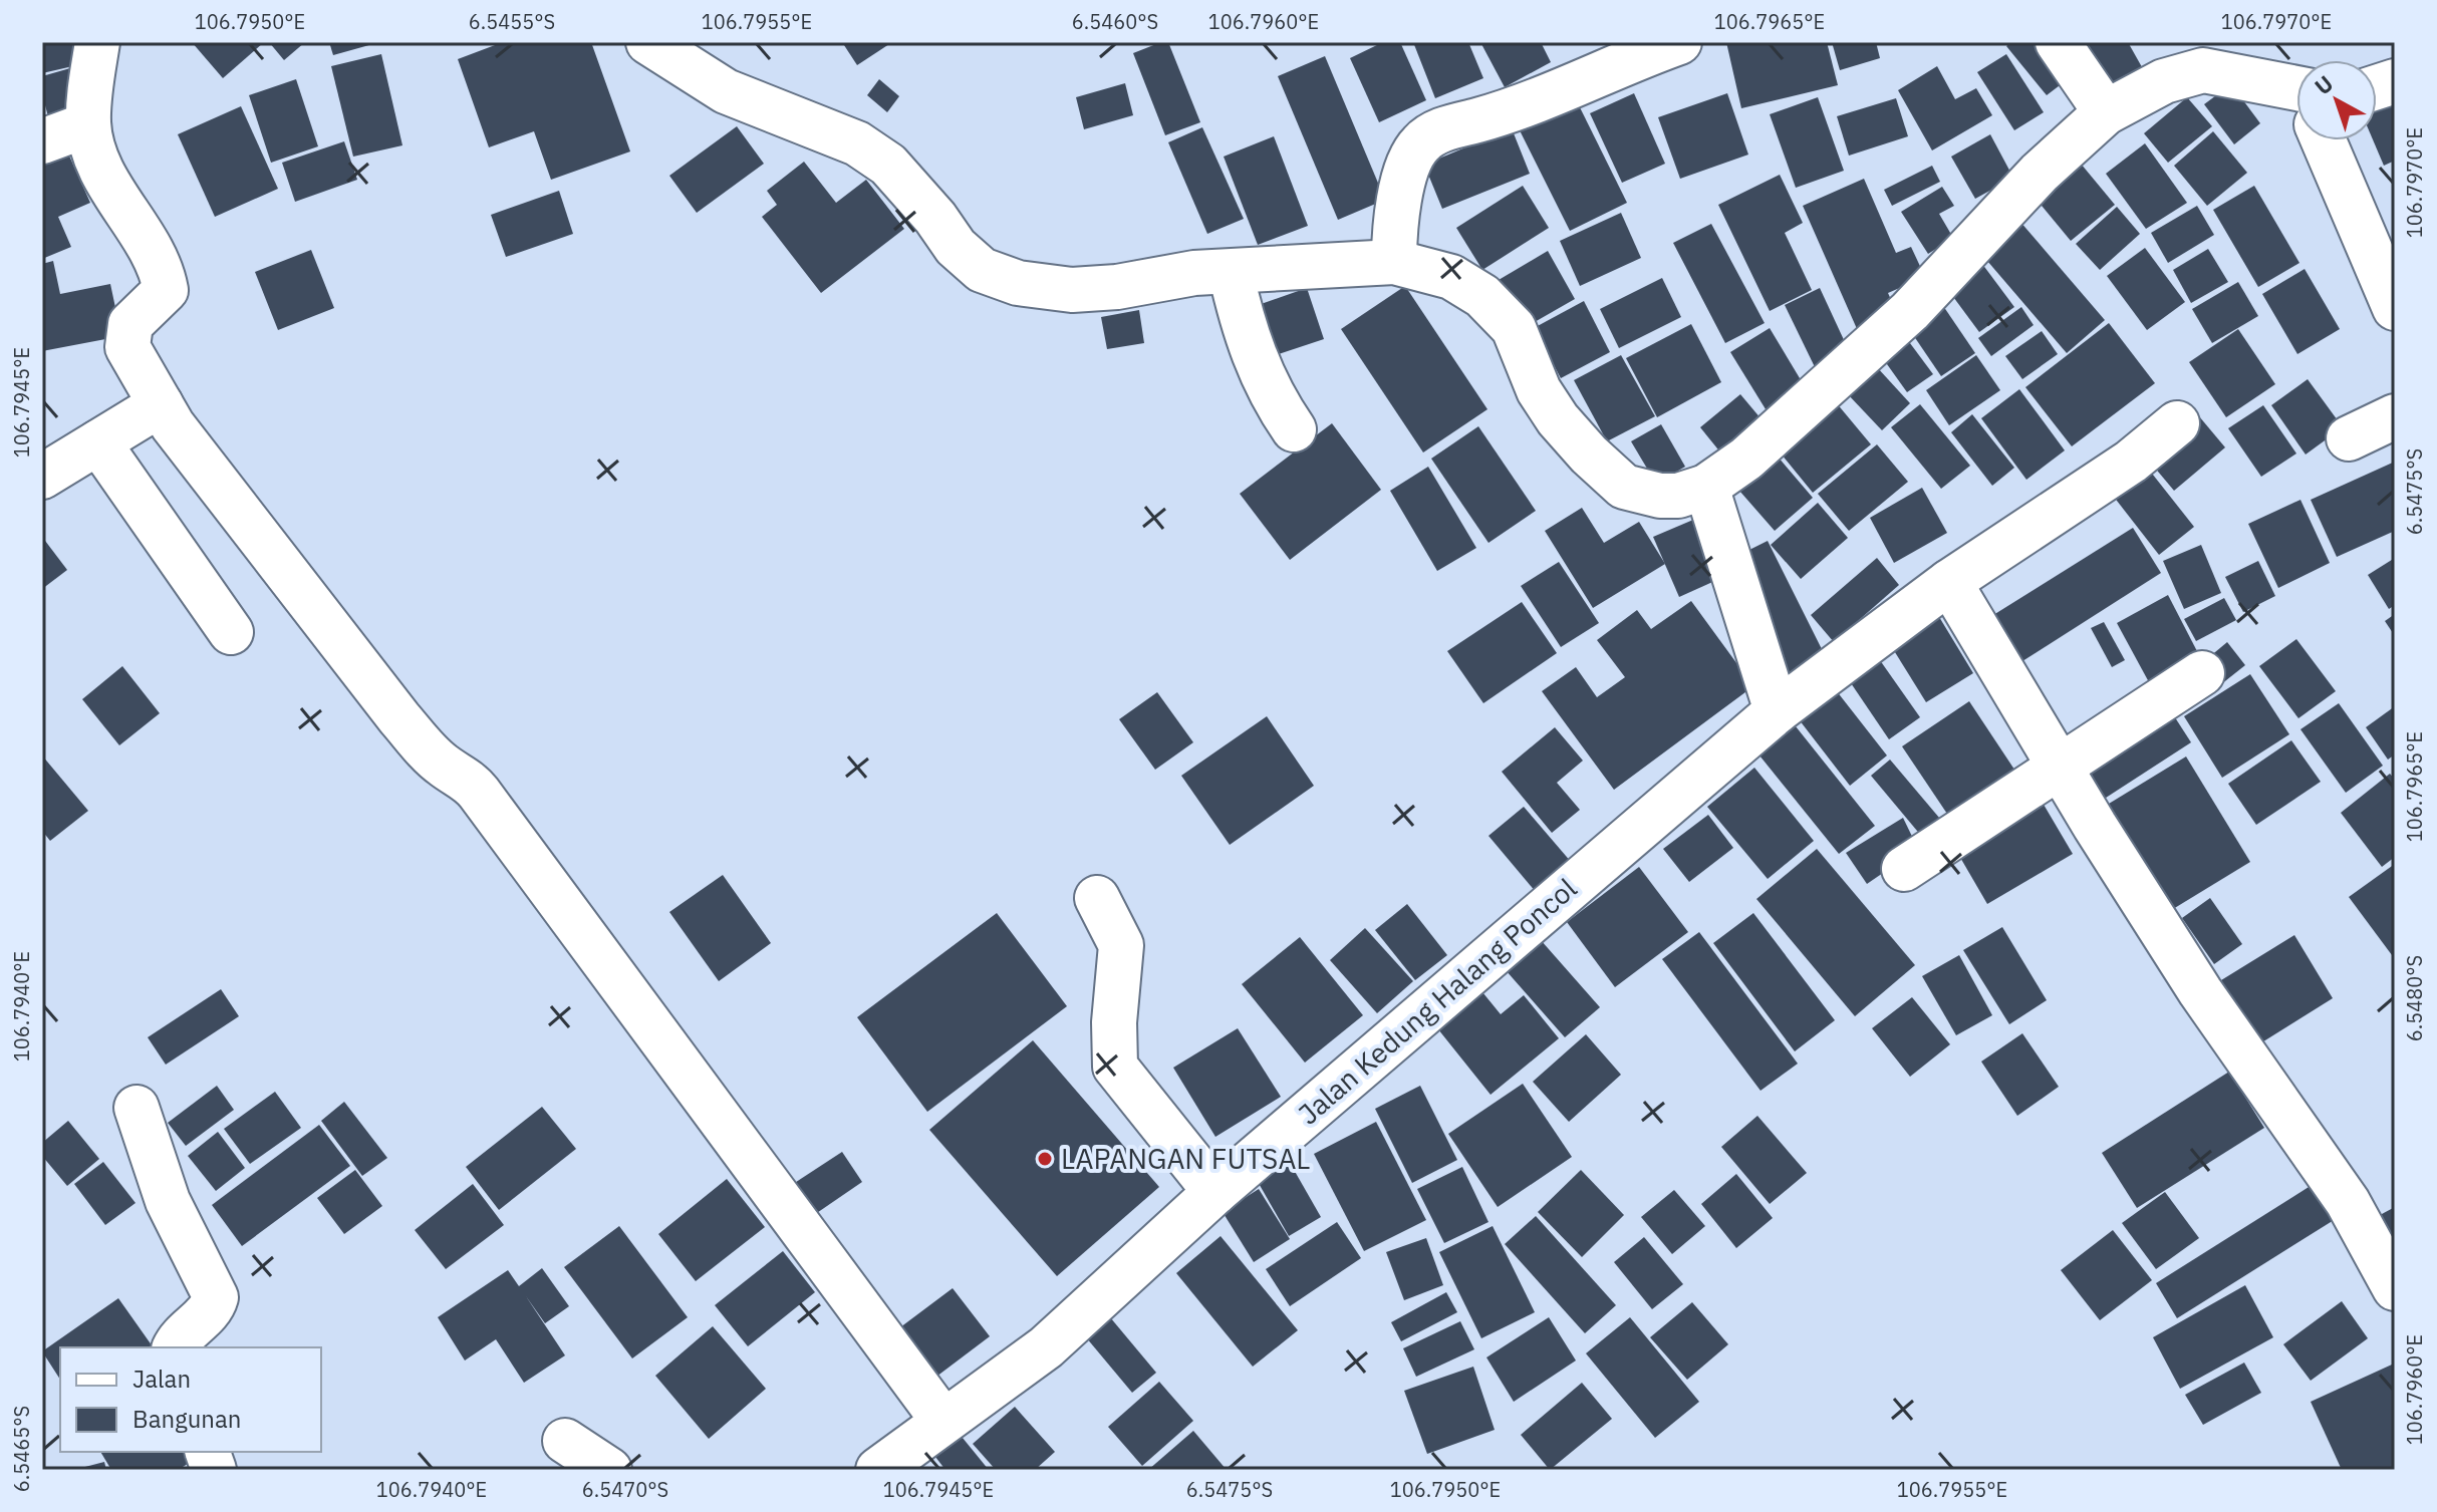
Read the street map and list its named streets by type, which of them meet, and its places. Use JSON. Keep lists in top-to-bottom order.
{
  "streets": {
    "street": ["Jalan Kedung Halang Poncol"]
  },
  "places": ["LAPANGAN FUTSAL"],
  "legend": ["Jalan", "Bangunan"],
  "north": "top left",
  "coordinates": [
    "106.7950°E",
    "6.5455°S",
    "106.7955°E",
    "6.5460°S",
    "106.7960°E",
    "106.7965°E",
    "106.7970°E",
    "106.7945°E",
    "6.5475°S",
    "6.5480°S",
    "106.7940°E",
    "6.5465°S",
    "6.5470°S"
  ]
}
